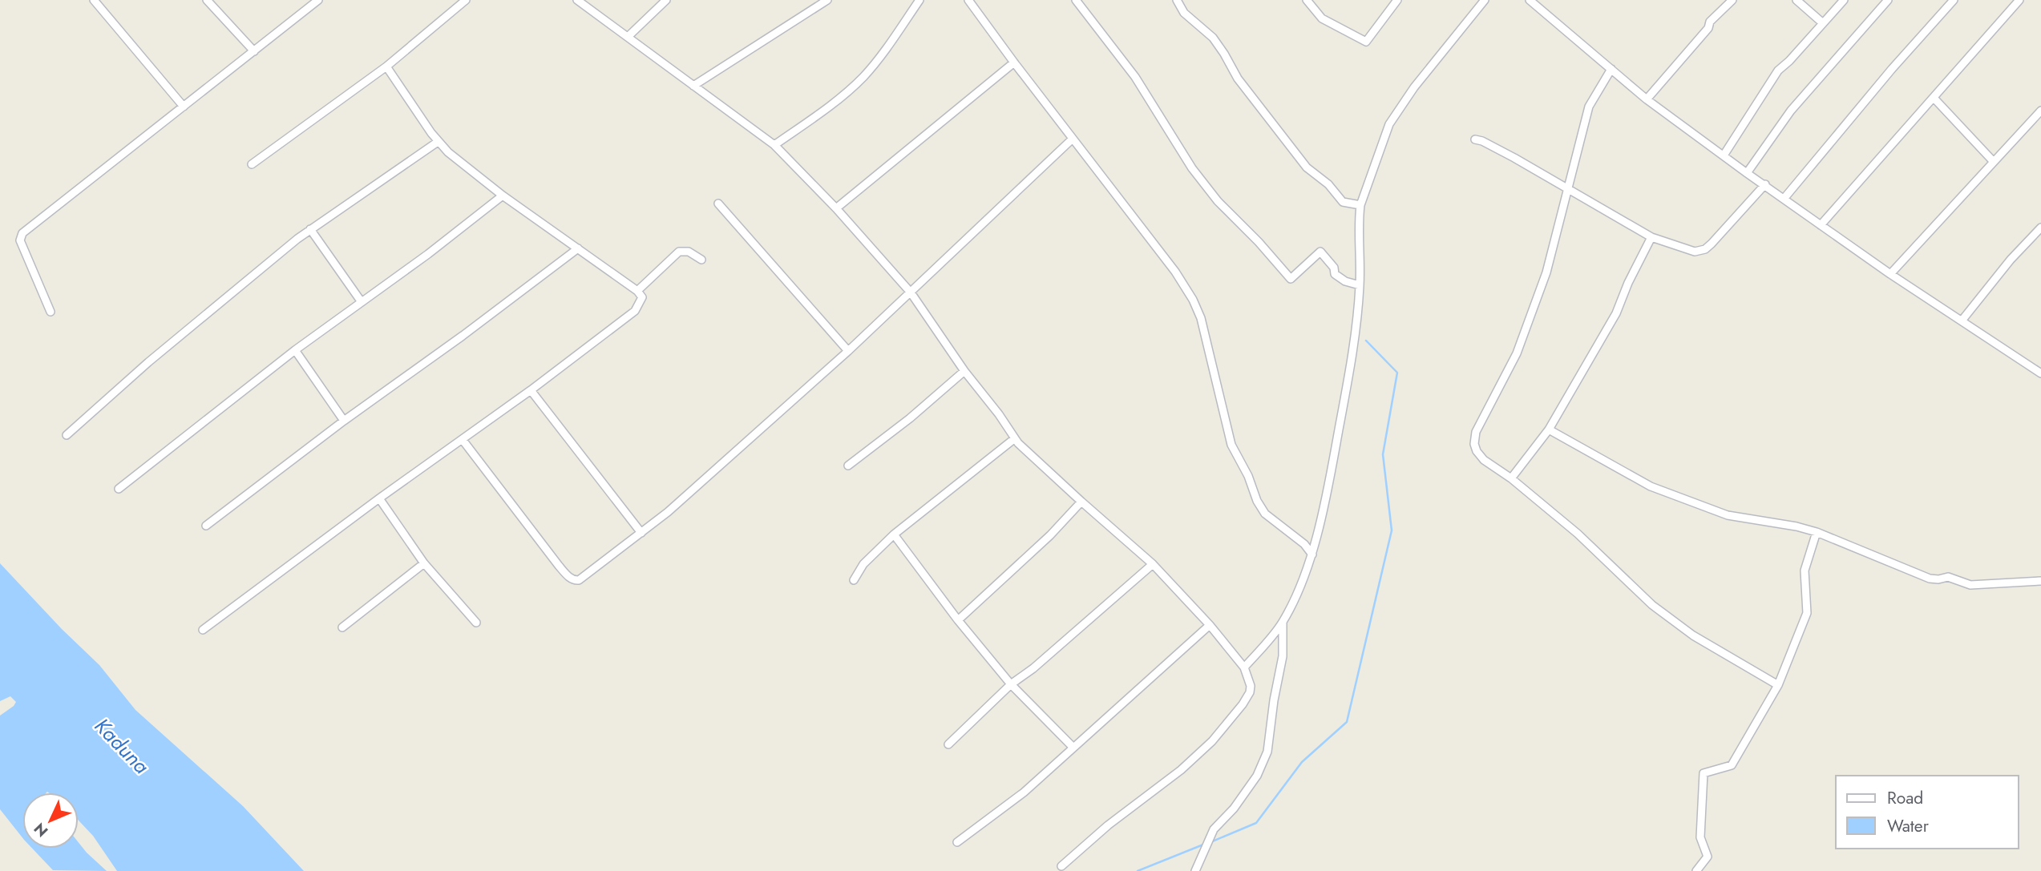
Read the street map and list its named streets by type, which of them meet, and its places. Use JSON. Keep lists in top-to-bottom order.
{
  "water": ["Kaduna"],
  "legend": ["Road", "Water"],
  "north": "bottom left"
}
